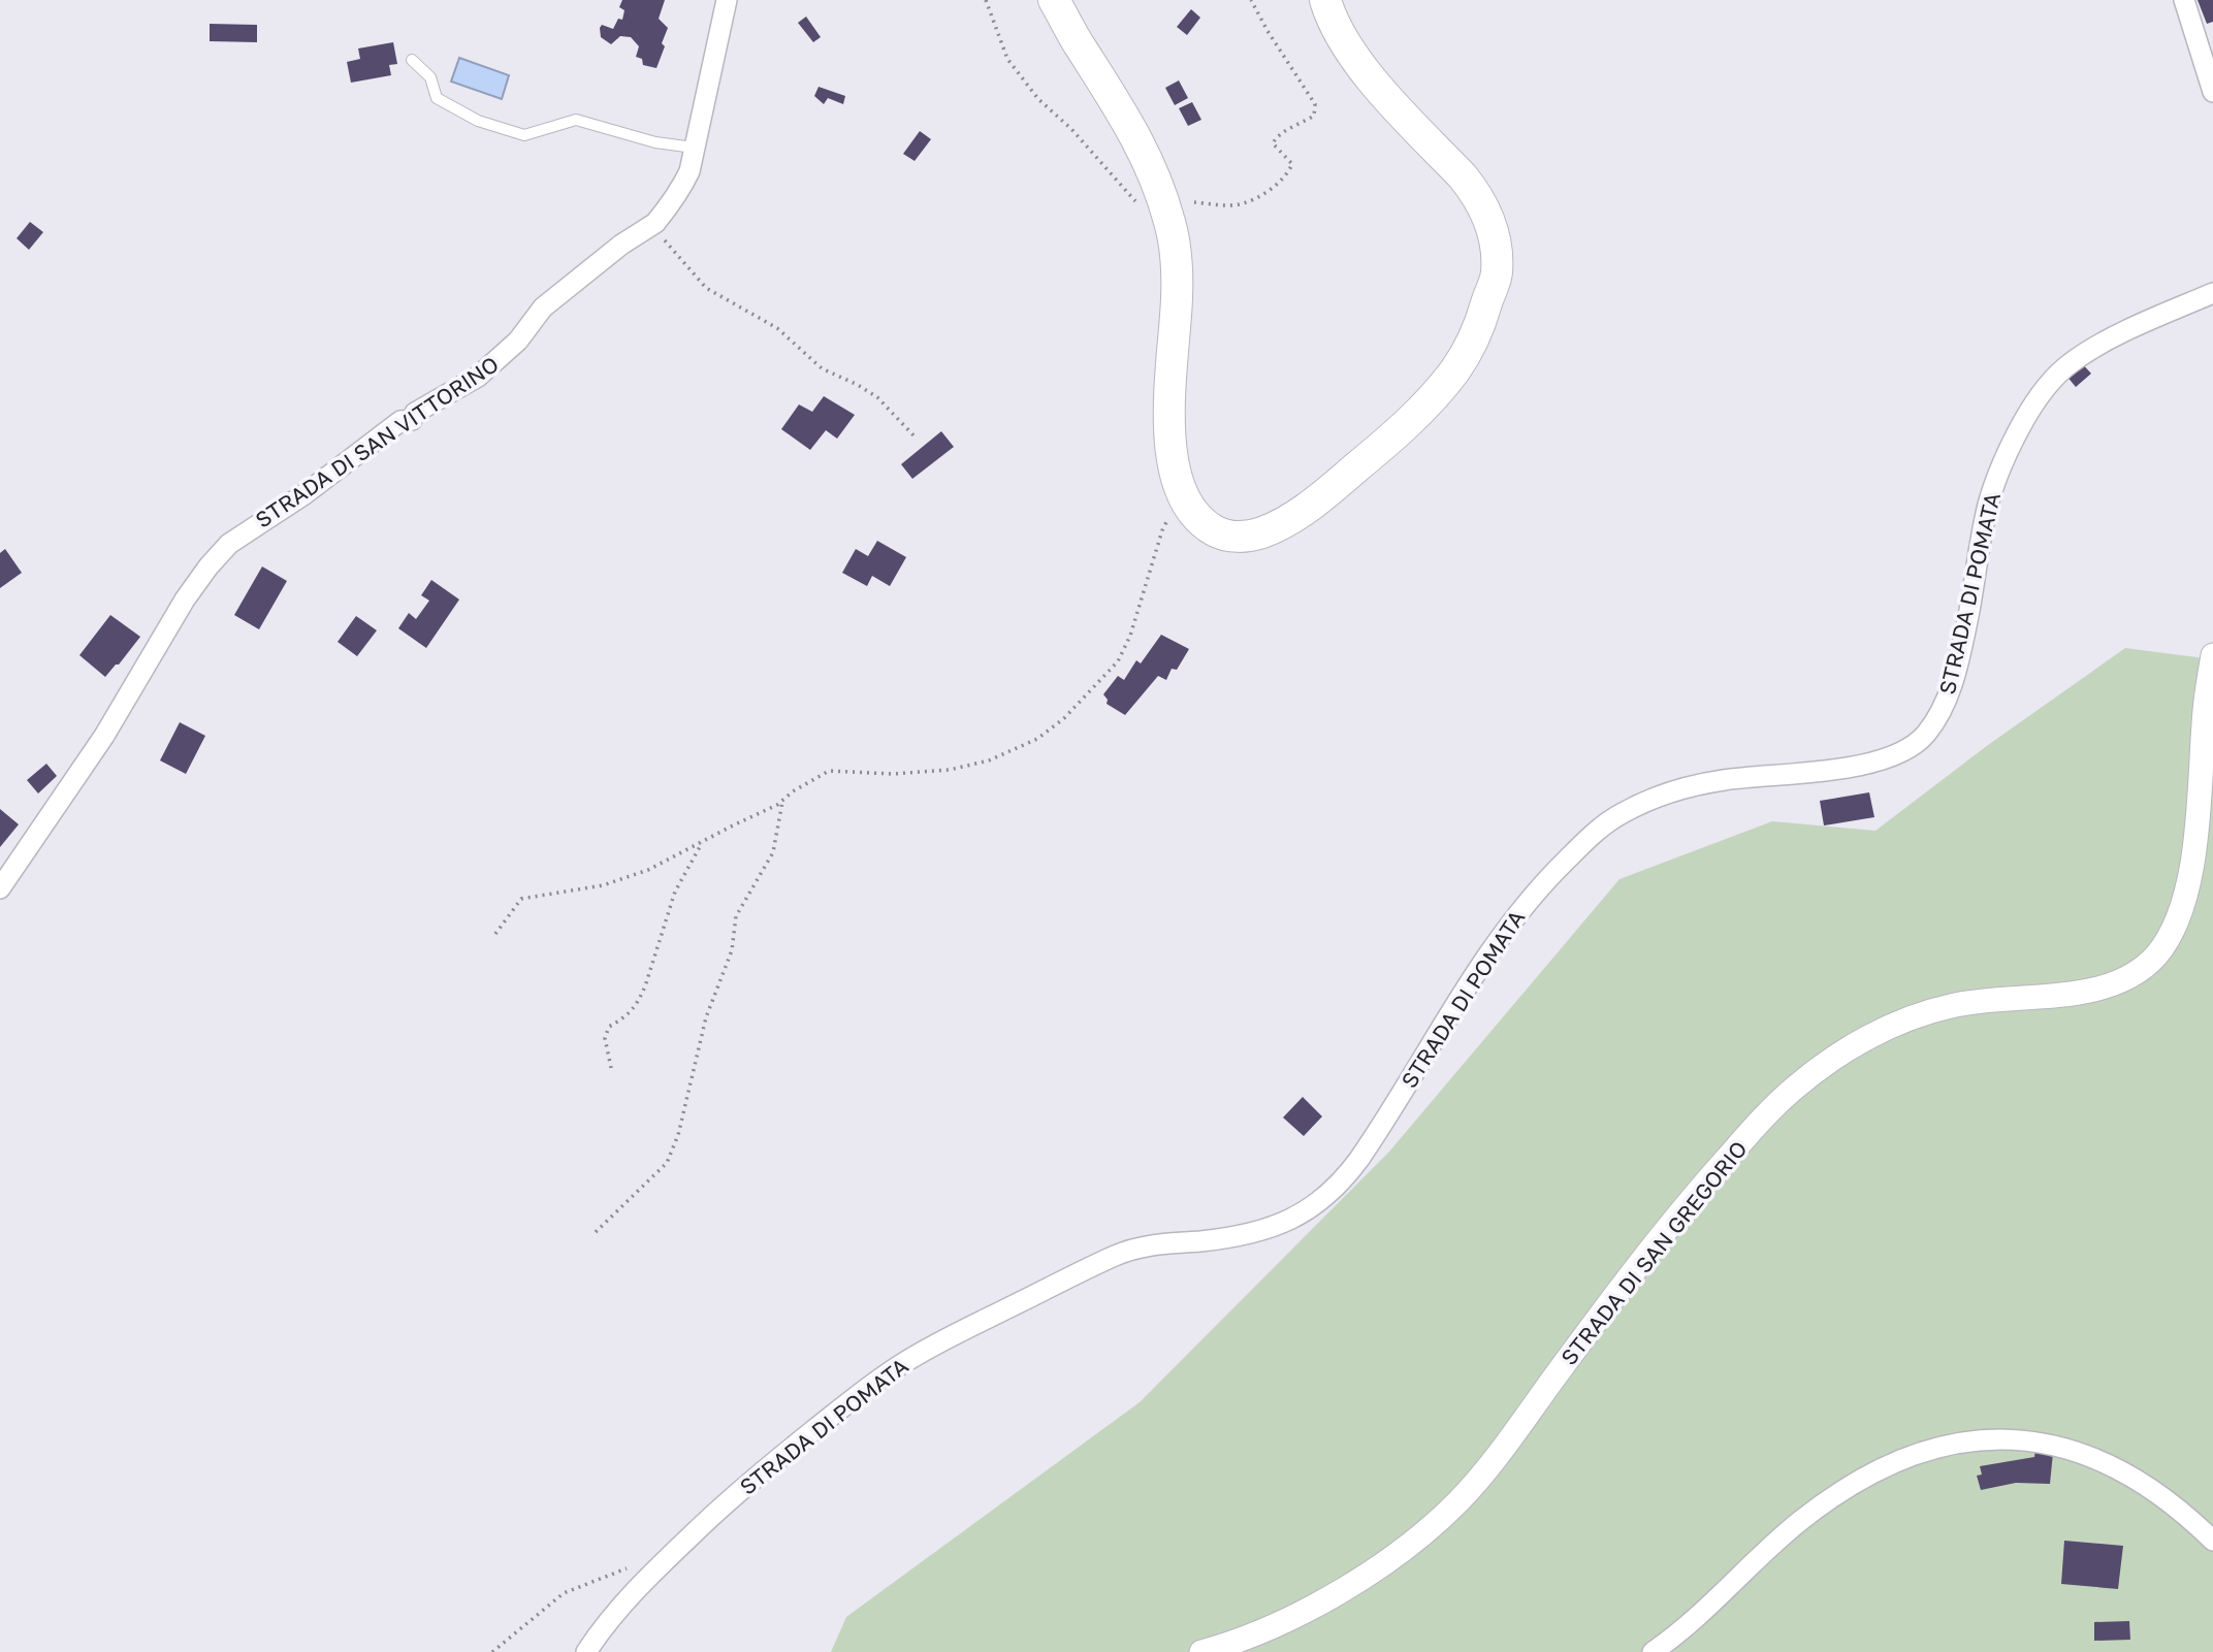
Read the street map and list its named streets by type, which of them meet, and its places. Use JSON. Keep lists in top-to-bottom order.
{
  "streets": {
    "street": ["STRADA DI SAN VITTORINO", "STRADA DI POMATA", "STRADA DI SAN GREGORIO"]
  }
}
